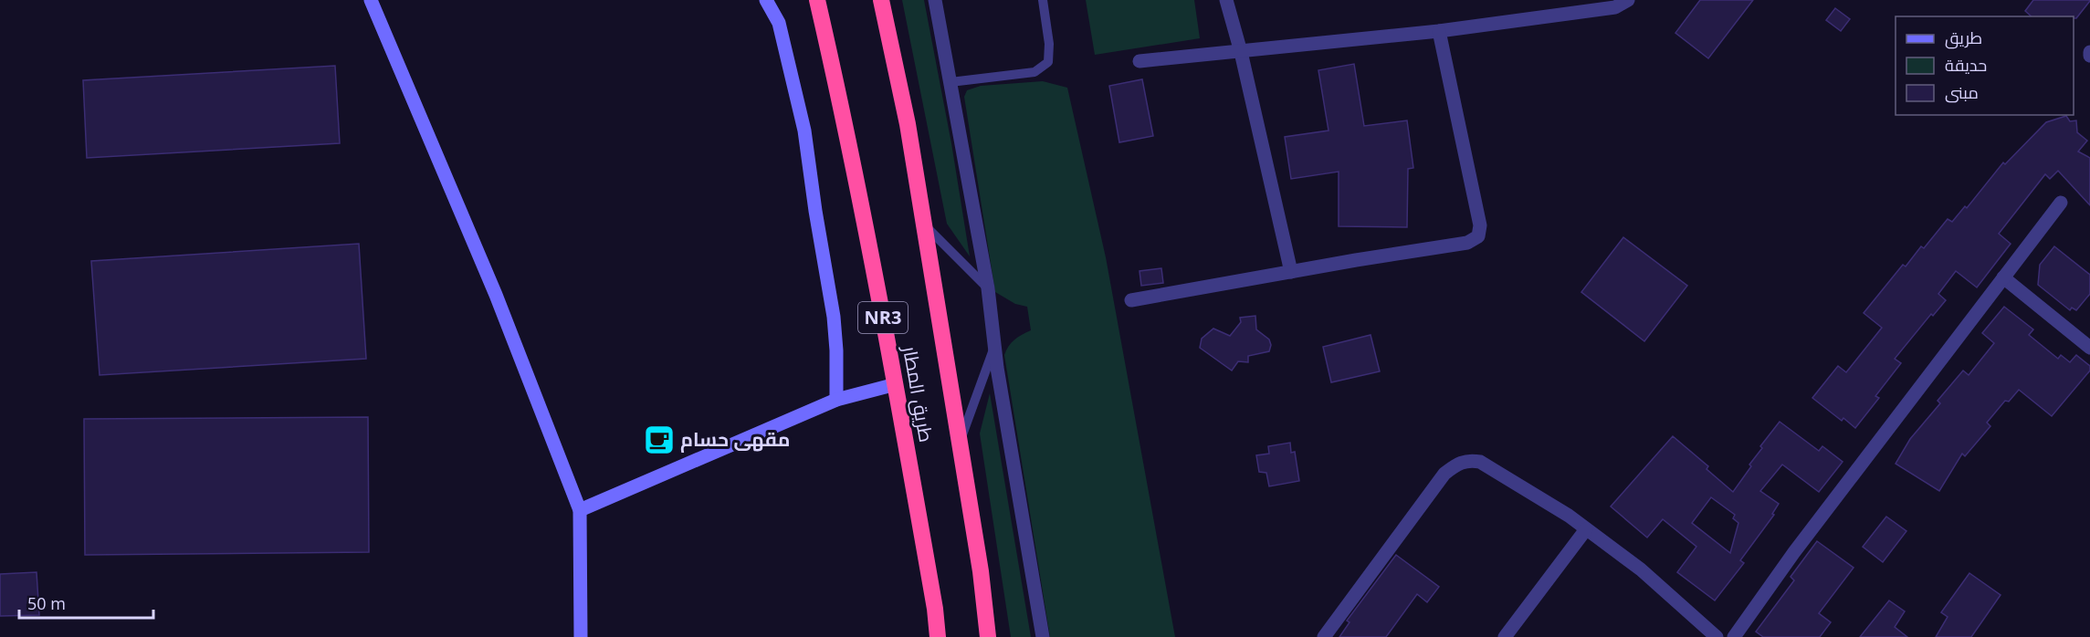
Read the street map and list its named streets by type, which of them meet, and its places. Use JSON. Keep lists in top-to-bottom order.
{
  "streets": {
    "highway": ["NR3", "طريق المطار"]
  },
  "places": {
    "cafe": ["مقهى حسام"]
  },
  "legend": ["طريق", "حديقة", "مبنى"],
  "scale_bar": "50 m"
}
